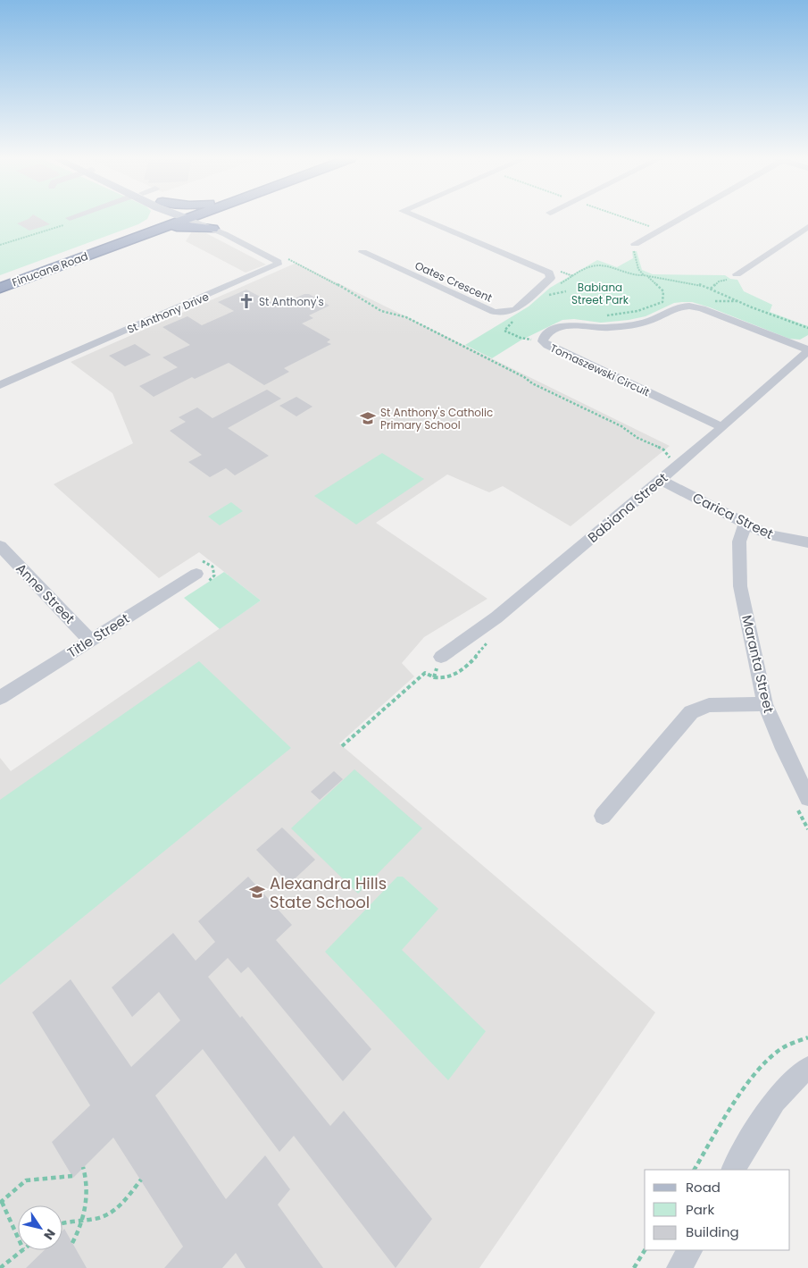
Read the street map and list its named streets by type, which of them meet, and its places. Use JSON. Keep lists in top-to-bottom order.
{
  "streets": {
    "highway": ["Finucane Road"],
    "street": [
      "Oates Crescent",
      "St Anthony Drive",
      "Tomaszewski Circuit",
      "Babiana Street",
      "Carica Street",
      "Anne Street",
      "Title Street",
      "Maranta Street"
    ]
  },
  "crossings": [
    ["Tomaszewski Circuit", "Babiana Street"],
    ["Babiana Street", "Carica Street"],
    ["Carica Street", "Maranta Street"],
    ["Anne Street", "Title Street"]
  ],
  "parks": ["Babiana Street Park"],
  "places": {
    "church": ["St Anthony's"],
    "school or university": ["St Anthony's Catholic Primary School", "Alexandra Hills State School"]
  },
  "legend": ["Road", "Park", "Building"],
  "north": "bottom right"
}
